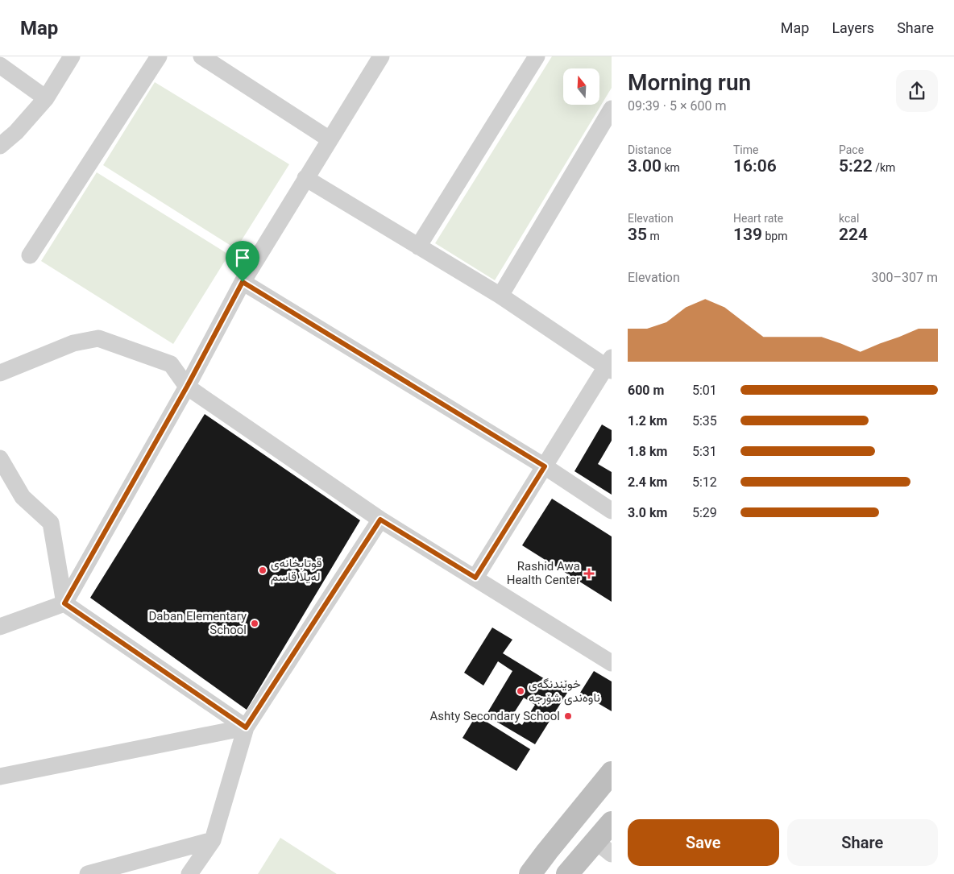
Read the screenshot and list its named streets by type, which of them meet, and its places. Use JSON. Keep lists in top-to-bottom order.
{
  "places": {
    "other": [
      "قوتابخانەی لەیلا قاسم",
      "Daban Elementary School",
      "خوێندنگەی ناوەندی شۆرجە",
      "Ashty Secondary School"
    ],
    "health": ["Rashid Awa Health Center"]
  },
  "north": "top",
  "page": {
    "header": "Map",
    "nav": ["Map", "Layers", "Share"],
    "heading": ["Morning run", "09:39 · 5 × 600 m"],
    "stats": [
      ["Distance", "3.00 km"],
      ["Time", "16:06"],
      ["Pace", "5:22 /km"],
      ["Elevation", "35 m"],
      ["Heart rate", "139 bpm"],
      ["kcal", "224"]
    ],
    "chart": ["Elevation", "300–307 m"],
    "list": [
      {
        "name": "600 m",
        "note": "5:01"
      },
      {
        "name": "1.2 km",
        "note": "5:35"
      },
      {
        "name": "1.8 km",
        "note": "5:31"
      },
      {
        "name": "2.4 km",
        "note": "5:12"
      },
      {
        "name": "3.0 km",
        "note": "5:29"
      }
    ],
    "buttons": ["Save", "Share"]
  }
}
